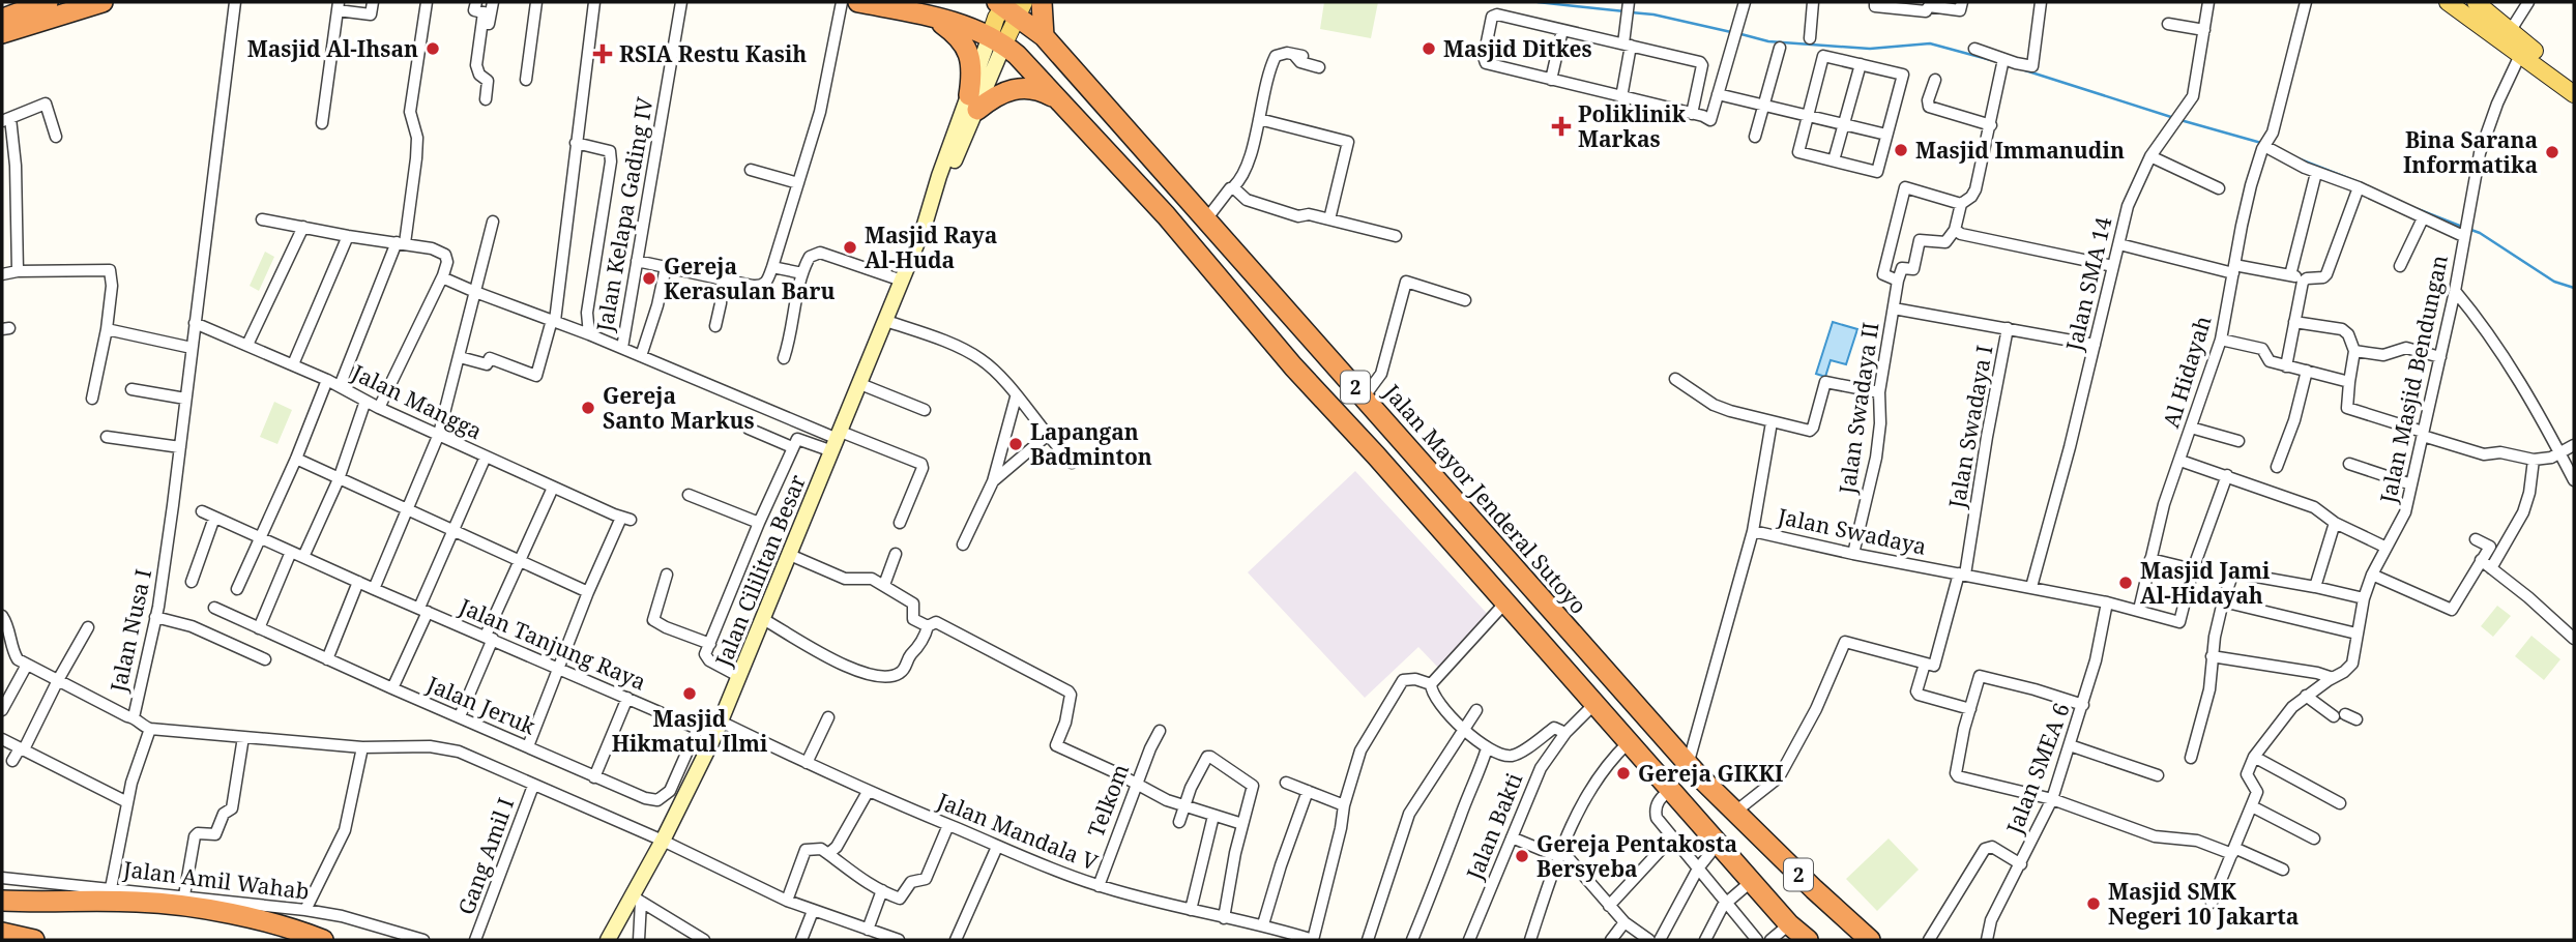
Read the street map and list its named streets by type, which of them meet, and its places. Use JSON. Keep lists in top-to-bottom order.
{
  "streets": {
    "highway": ["2", "Jalan Mayor Jenderal Sutoyo"],
    "street": [
      "Jalan Kelapa Gading IV",
      "Jalan SMA 14",
      "Al Hidayah",
      "Jalan Masjid Bendungan",
      "Jalan Mangga",
      "Jalan Swadaya II",
      "Jalan Swadaya I",
      "Jalan Swadaya",
      "Jalan Cililitan Besar",
      "Jalan Nusa I",
      "Jalan Tanjung Raya",
      "Jalan Jeruk",
      "Jalan SMEA 6",
      "Telkom",
      "Jalan Bakti",
      "Jalan Mandala V",
      "Gang Amil I",
      "Jalan Amil Wahab"
    ]
  },
  "crossings": [
    ["Jalan SMA 14", "Jalan Swadaya"],
    ["Al Hidayah", "Jalan Swadaya"],
    ["2", "Jalan Mayor Jenderal Sutoyo"],
    ["2", "Jalan Cililitan Besar"],
    ["2", "Jalan Bakti"],
    ["Jalan Mangga", "Jalan Nusa I"],
    ["Jalan Mangga", "Jalan Tanjung Raya"],
    ["Jalan Mangga", "Jalan Jeruk"],
    ["Jalan Swadaya II", "Jalan Swadaya"],
    ["Jalan Swadaya I", "Jalan Swadaya"],
    ["Jalan Mayor Jenderal Sutoyo", "Jalan Swadaya"],
    ["Jalan Mayor Jenderal Sutoyo", "Jalan Cililitan Besar"],
    ["Jalan Swadaya", "Jalan SMEA 6"],
    ["Jalan Cililitan Besar", "Jalan Nusa I"],
    ["Jalan Cililitan Besar", "Jalan Tanjung Raya"],
    ["Jalan Cililitan Besar", "Jalan Mandala V"],
    ["Jalan Nusa I", "Gang Amil I"],
    ["Jalan Tanjung Raya", "Jalan Jeruk"],
    ["Jalan Tanjung Raya", "Jalan Mandala V"],
    ["Telkom", "Jalan Mandala V"]
  ],
  "places": {
    "other": [
      "Masjid Al-Ihsan",
      "Masjid Ditkes",
      "Masjid Immanudin",
      "Bina Sarana Informatika",
      "Masjid Raya Al-Huda",
      "Gereja Kerasulan Baru",
      "Gereja Santo Markus",
      "Lapangan Badminton",
      "Masjid Jami Al-Hidayah",
      "Masjid Hikmatul Ilmi",
      "Gereja GIKKI",
      "Gereja Pentakosta Bersyeba",
      "Masjid SMK Negeri 10 Jakarta"
    ],
    "health": ["RSIA Restu Kasih", "Poliklinik Markas"]
  }
}
